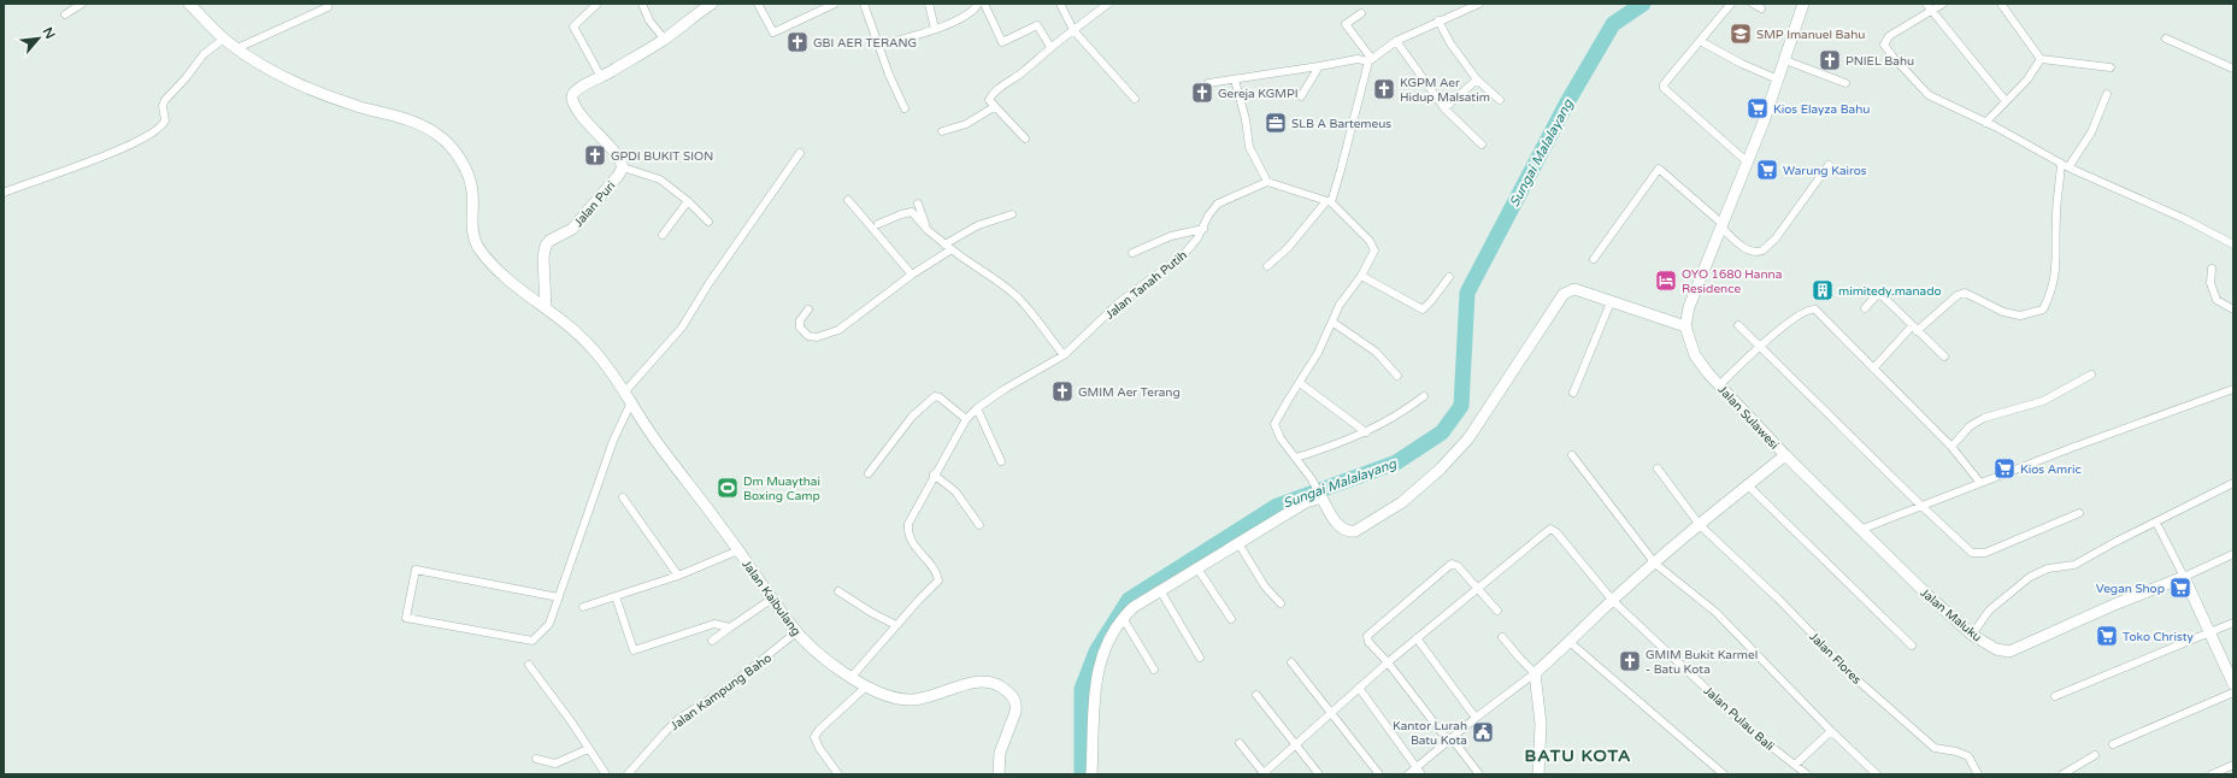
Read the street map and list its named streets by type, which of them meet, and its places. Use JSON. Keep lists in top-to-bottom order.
{
  "streets": {
    "street": [
      "Jalan Puri",
      "Jalan Tanah Putih",
      "Jalan Sulawesi",
      "Jalan Kaibulang",
      "Jalan Maluku",
      "Jalan Flores",
      "Jalan Kampung Baho",
      "Jalan Pulau Bali"
    ]
  },
  "crossings": [
    ["Jalan Puri", "Jalan Kaibulang"],
    ["Jalan Sulawesi", "Jalan Maluku"],
    ["Jalan Sulawesi", "Jalan Flores"],
    ["Jalan Sulawesi", "Jalan Pulau Bali"],
    ["Jalan Kaibulang", "Jalan Kampung Baho"]
  ],
  "districts": ["BATU KOTA"],
  "water": ["Sungai Malalayang"],
  "places": {
    "school or university": ["SMP Imanuel Bahu"],
    "church": [
      "GBI AER TERANG",
      "PNIEL Bahu",
      "KGPM Aer Hidup Malsatim",
      "Gereja KGMPI",
      "GPDI BUKIT SION",
      "GMIM Aer Terang",
      "GMIM Bukit Karmel - Batu Kota"
    ],
    "supermarket": [
      "Kios Elayza Bahu",
      "Warung Kairos",
      "Kios Amric",
      "Vegan Shop",
      "Toko Christy"
    ],
    "office": ["SLB A Bartemeus"],
    "hotel": ["OYO 1680 Hanna Residence"],
    "building": ["mimitedy.manado"],
    "sports": ["Dm Muaythai Boxing Camp"],
    "public building": ["Kantor Lurah Batu Kota"]
  },
  "north": "top right"
}
